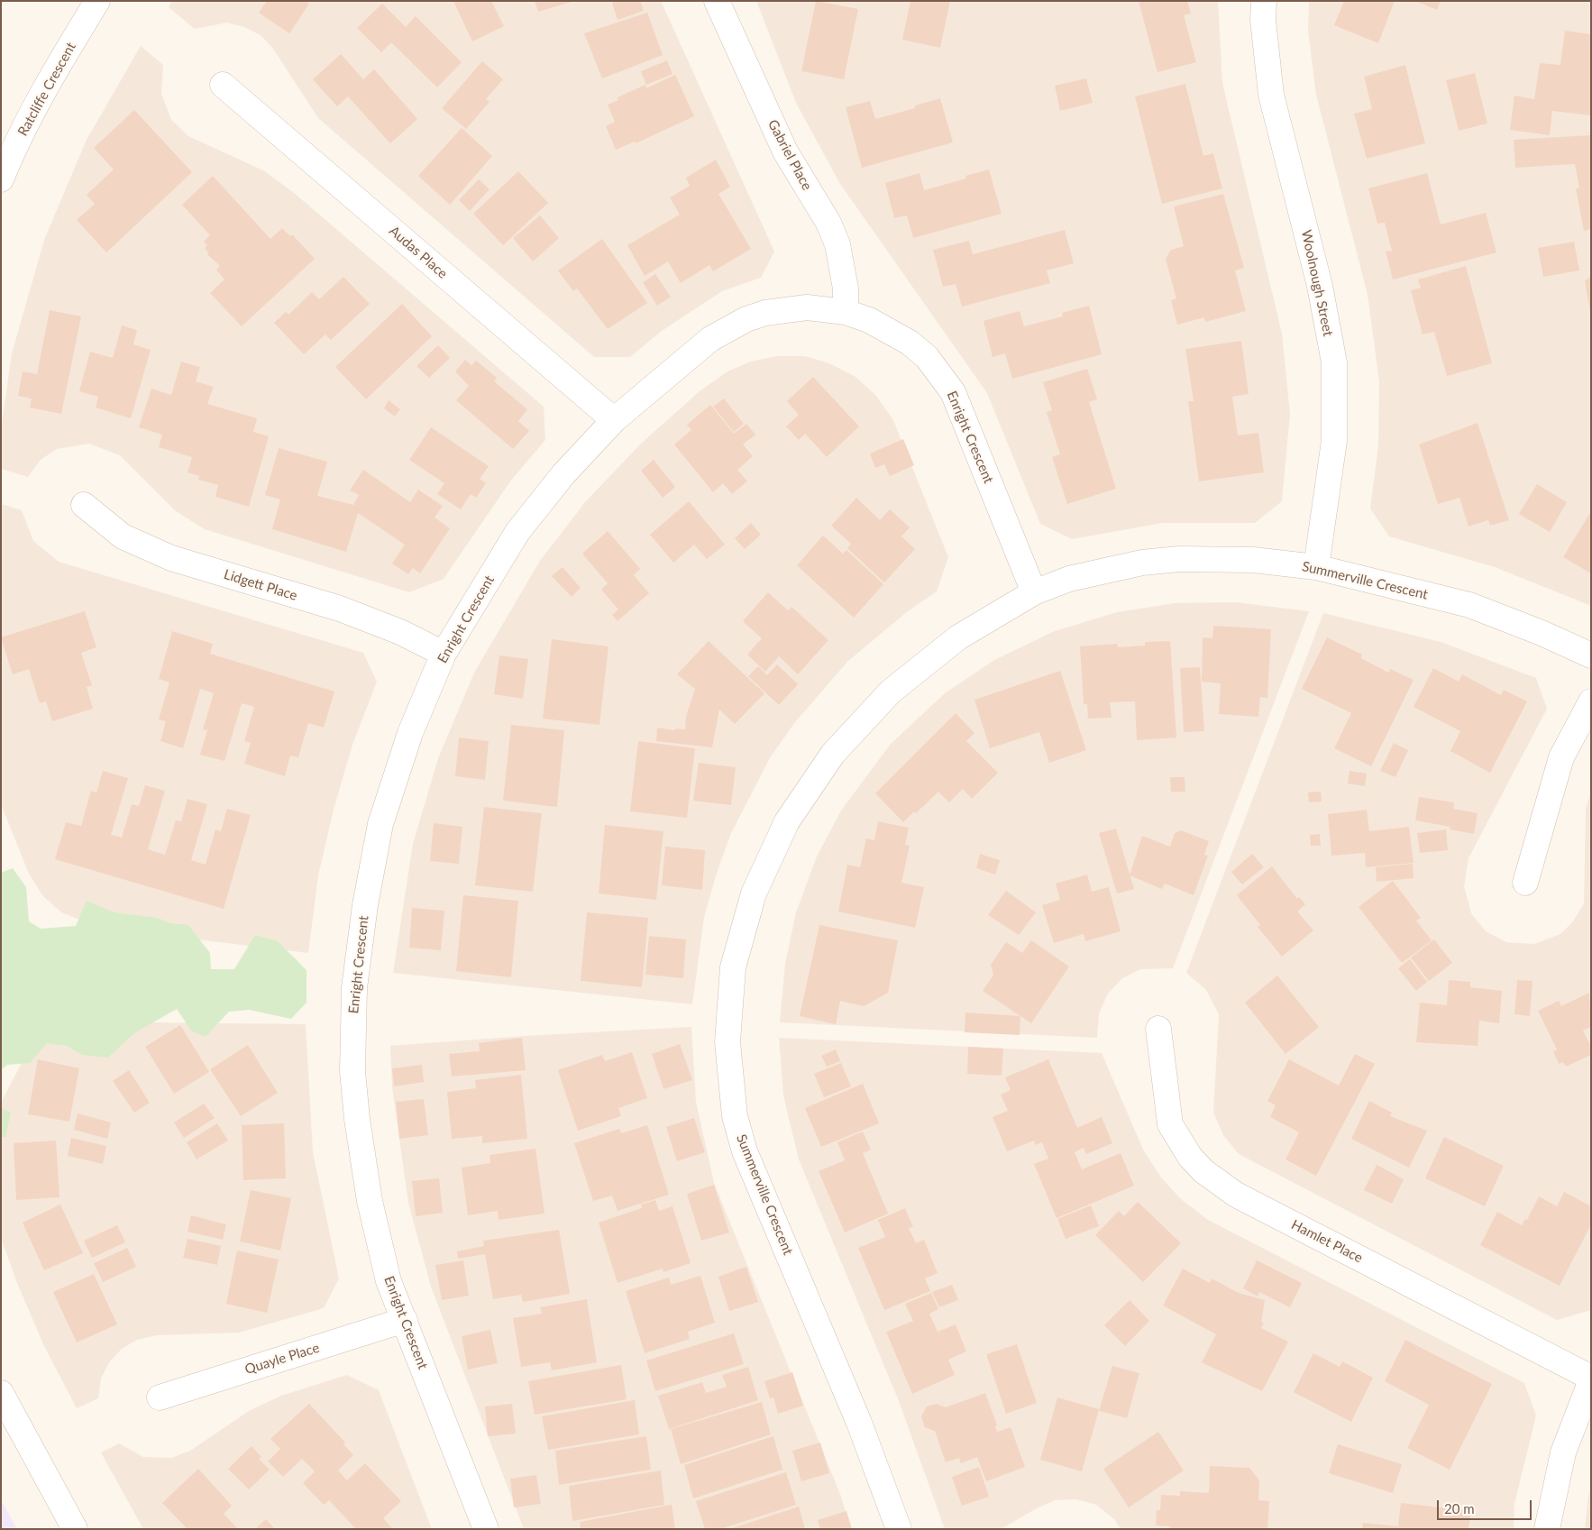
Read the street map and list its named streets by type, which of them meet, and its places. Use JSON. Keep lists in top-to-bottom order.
{
  "streets": {
    "street": [
      "Ratcliffe Crescent",
      "Gabriel Place",
      "Audas Place",
      "Woolnough Street",
      "Enright Crescent",
      "Summerville Crescent",
      "Lidgett Place",
      "Hamlet Place",
      "Quayle Place"
    ]
  },
  "crossings": [
    ["Gabriel Place", "Enright Crescent"],
    ["Audas Place", "Enright Crescent"],
    ["Woolnough Street", "Summerville Crescent"],
    ["Enright Crescent", "Summerville Crescent"],
    ["Enright Crescent", "Lidgett Place"],
    ["Enright Crescent", "Quayle Place"]
  ],
  "scale_bar": "20 m"
}
